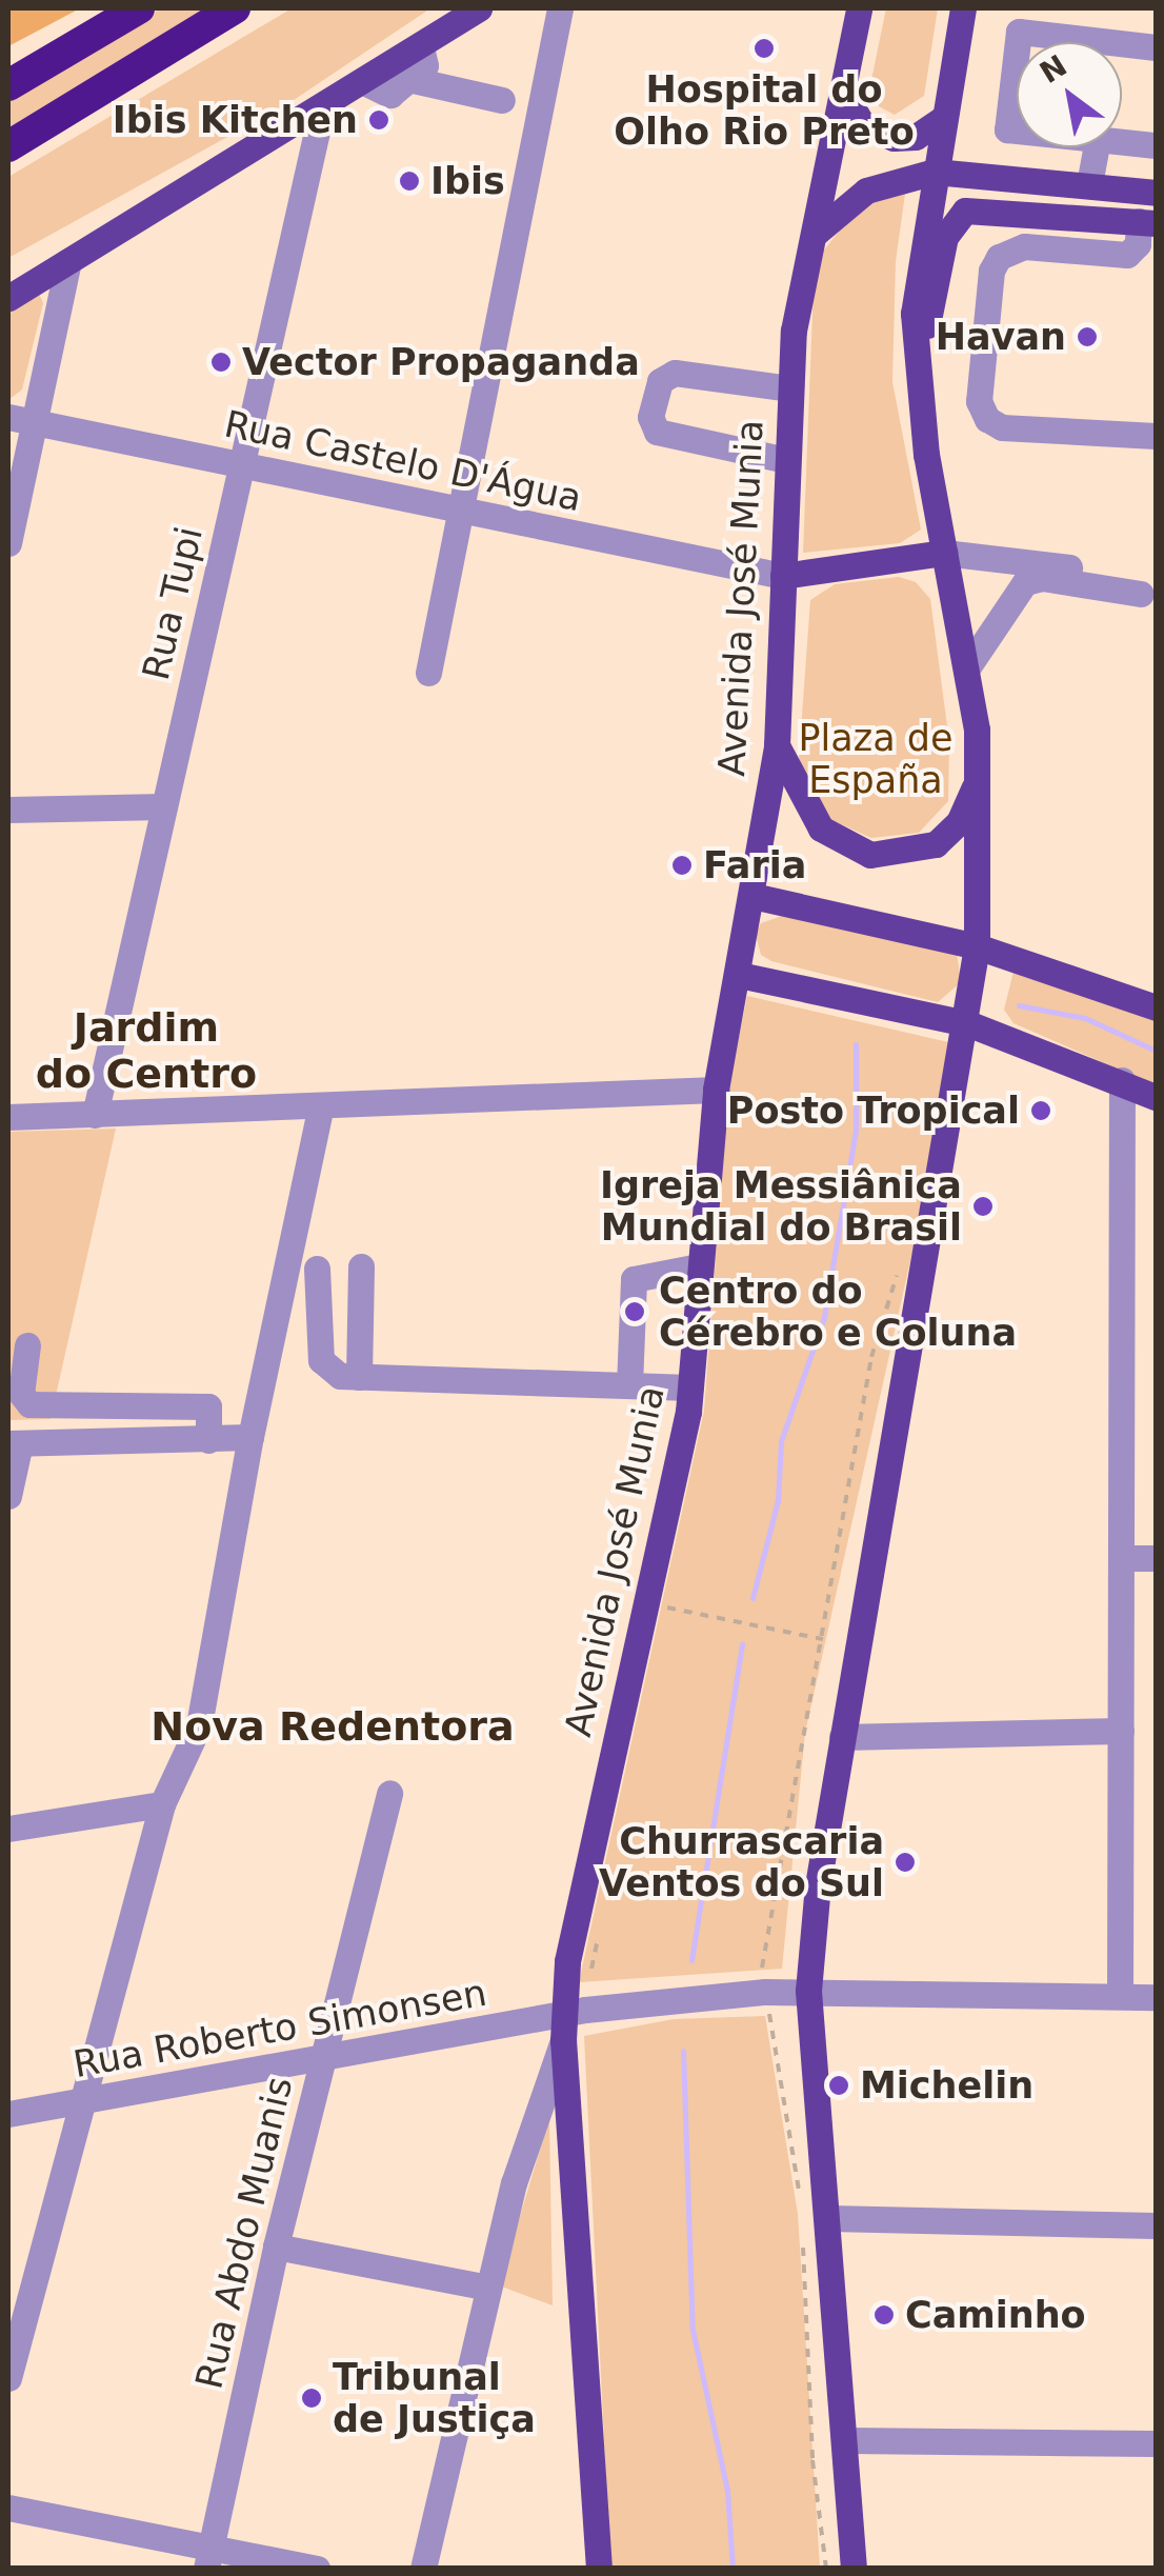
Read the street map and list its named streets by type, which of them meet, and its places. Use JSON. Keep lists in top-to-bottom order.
{
  "streets": {
    "main road": ["Avenida José Munia"],
    "street": [
      "Rua Castelo D'Água",
      "Rua Tupi",
      "Rua Roberto Simonsen",
      "Rua Abdo Muanis"
    ]
  },
  "crossings": [
    ["Rua Castelo D'Água", "Avenida José Munia"],
    ["Rua Castelo D'Água", "Rua Tupi"],
    ["Avenida José Munia", "Rua Roberto Simonsen"],
    ["Rua Roberto Simonsen", "Rua Abdo Muanis"]
  ],
  "districts": ["Jardim do Centro", "Nova Redentora"],
  "parks": ["Plaza de España"],
  "places": [
    "Hospital do Olho Rio Preto",
    "Ibis Kitchen",
    "Ibis",
    "Havan",
    "Vector Propaganda",
    "Faria",
    "Posto Tropical",
    "Igreja Messiânica Mundial do Brasil",
    "Centro do Cérebro e Coluna",
    "Churrascaria Ventos do Sul",
    "Michelin",
    "Caminho",
    "Tribunal de Justiça"
  ],
  "north": "top left"
}
